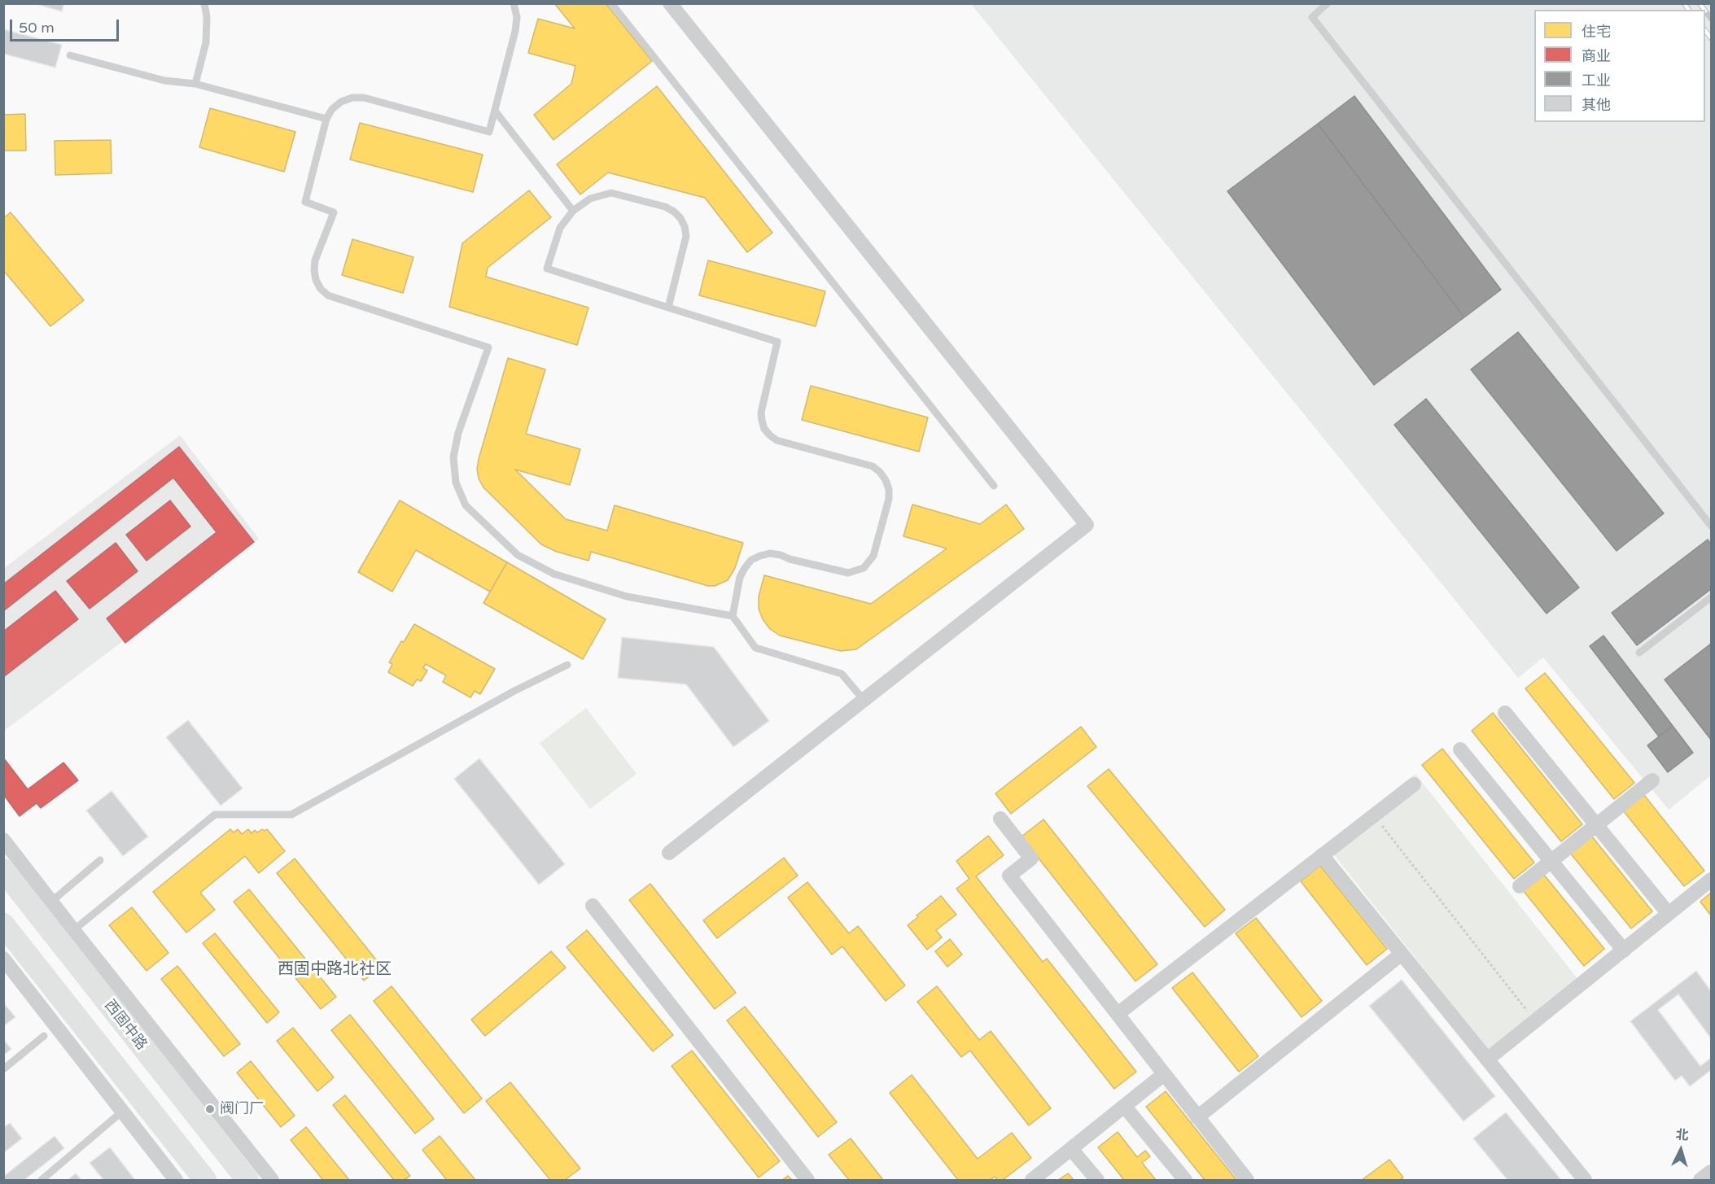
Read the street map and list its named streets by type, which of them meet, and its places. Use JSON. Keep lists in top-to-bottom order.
{
  "streets": {
    "main road": ["西固中路"]
  },
  "districts": ["西固中路北社区"],
  "places": ["阀门厂"],
  "legend": [
    "住宅",
    "商业",
    "工业",
    "其他"
  ],
  "scale_bar": "50 m",
  "north": "top"
}
